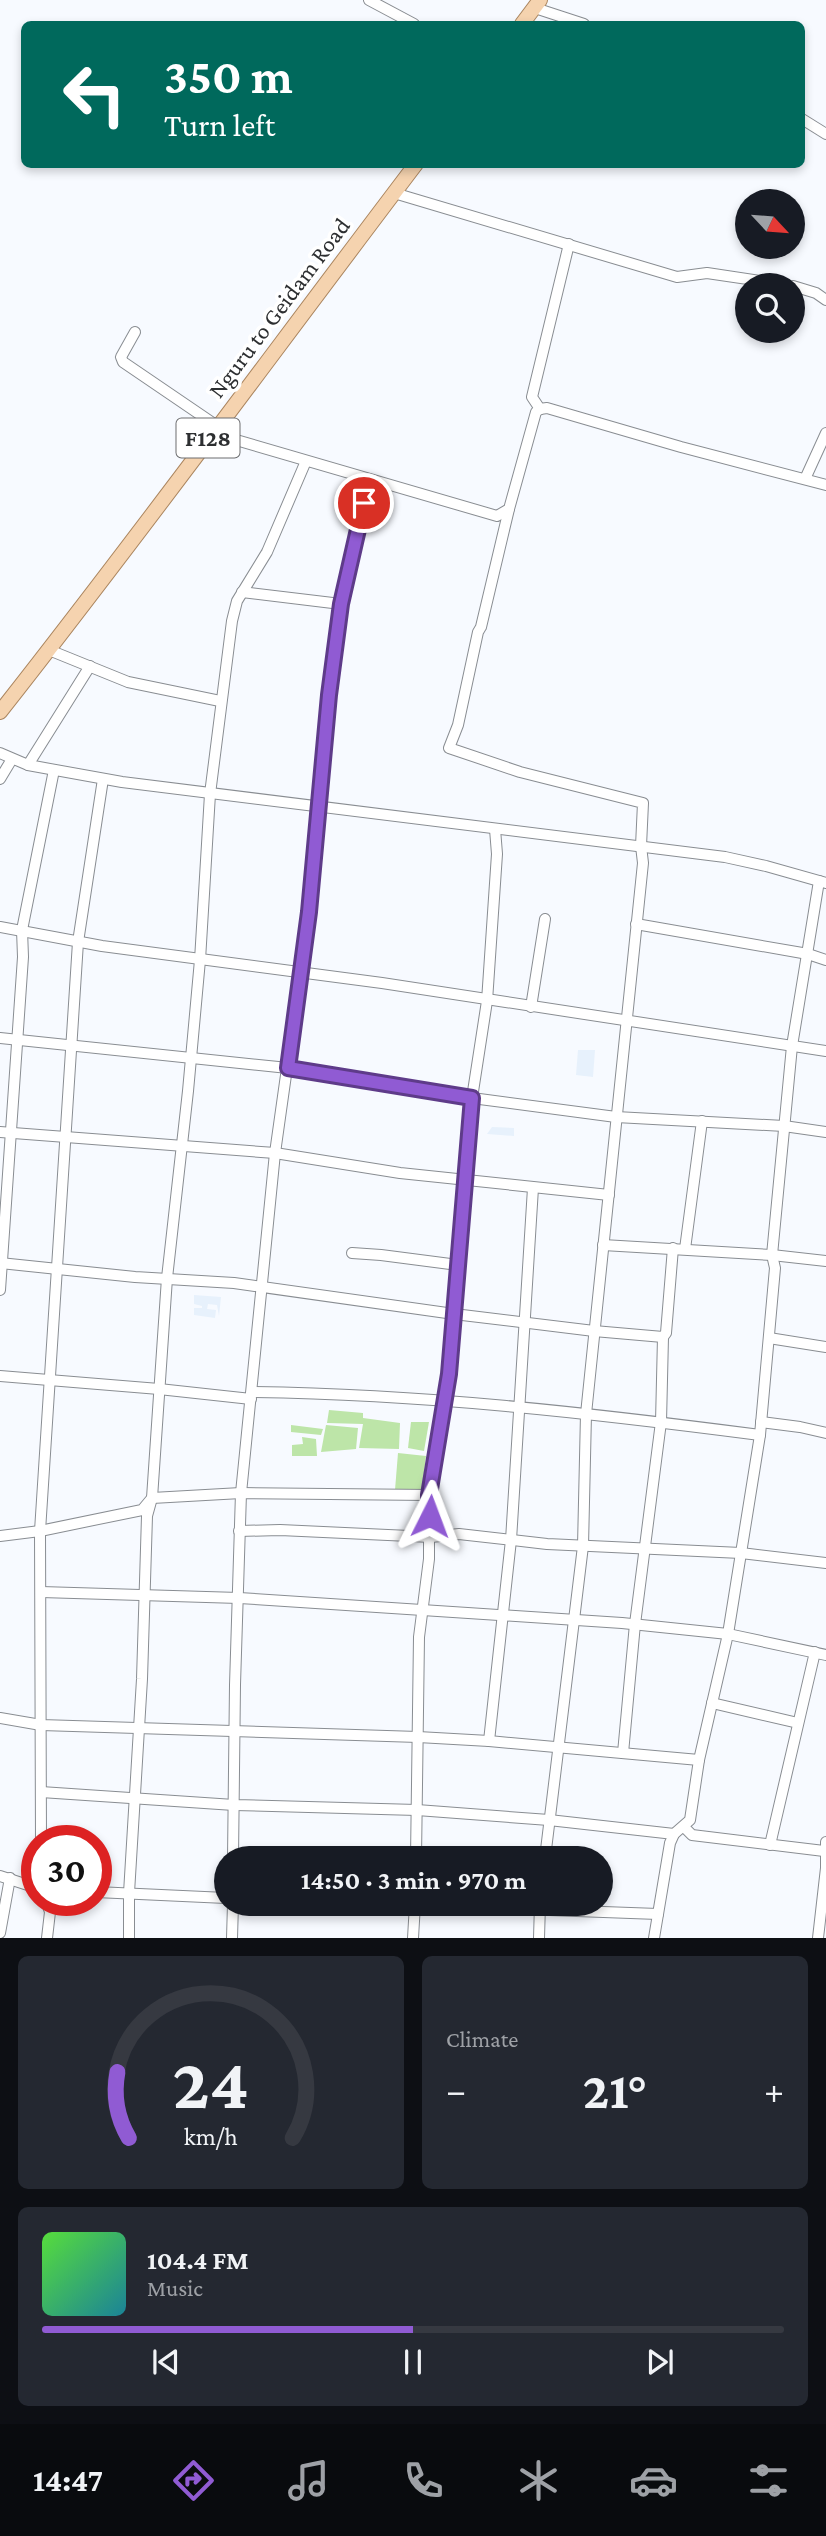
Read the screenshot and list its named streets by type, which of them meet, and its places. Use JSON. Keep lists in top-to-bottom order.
{
  "streets": {
    "main road": ["Nguru to Geidam Road", "F128"]
  },
  "north": "bottom right",
  "page": {
    "turn": ["350 m", "Turn left"],
    "limit": "30",
    "trip": "14:50 · 3 min · 970 m",
    "tile": "Climate",
    "heat": ["−", "21°", "+"],
    "song": ["104.4 FM", "Music"],
    "tabs": "14:47",
    "gauge": ["24", "km/h"]
  }
}
